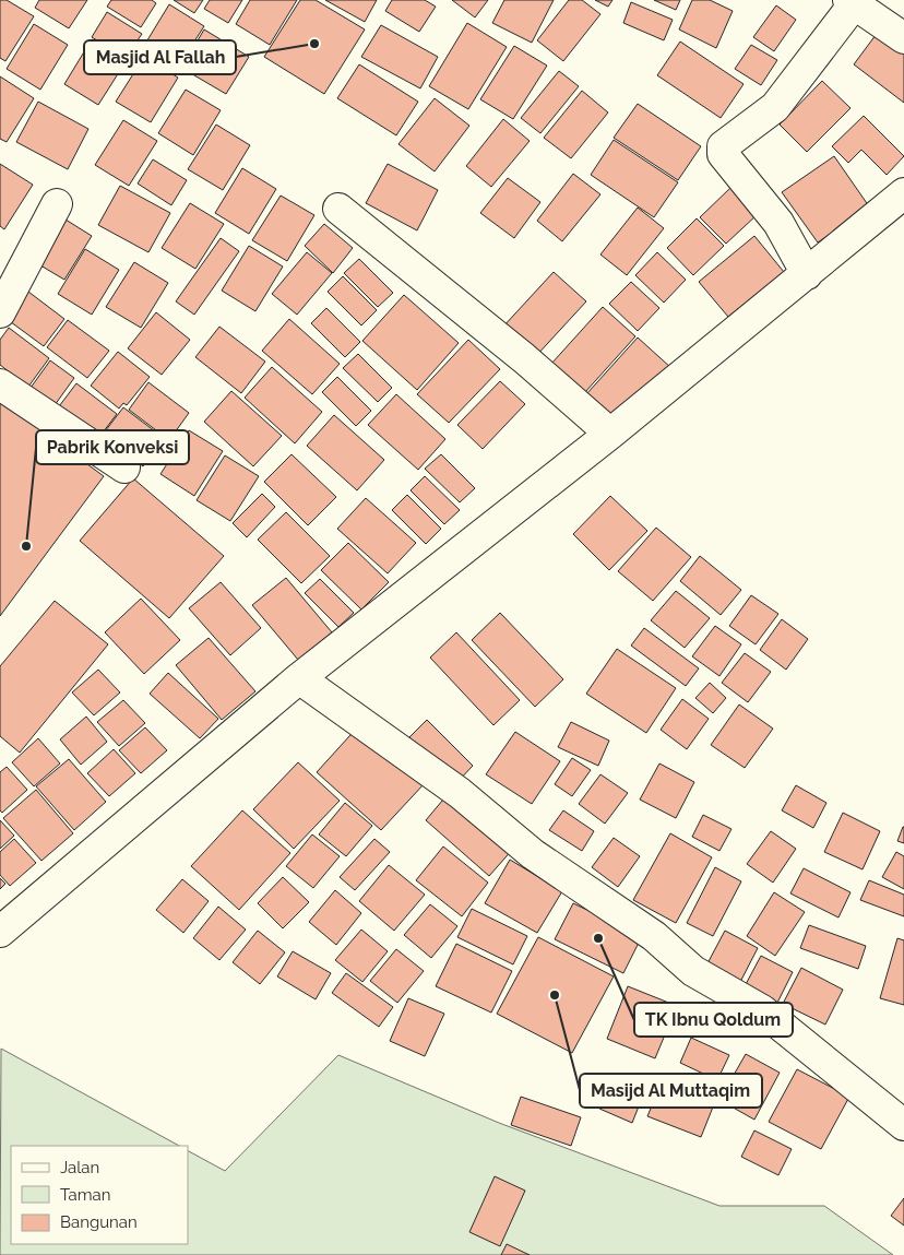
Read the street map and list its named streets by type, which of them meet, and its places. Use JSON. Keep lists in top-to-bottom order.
{
  "places": [
    "Masjid Al Fallah",
    "Pabrik Konveksi",
    "TK Ibnu Qoldum",
    "Masijd Al Muttaqim"
  ],
  "legend": ["Jalan", "Taman", "Bangunan"]
}
